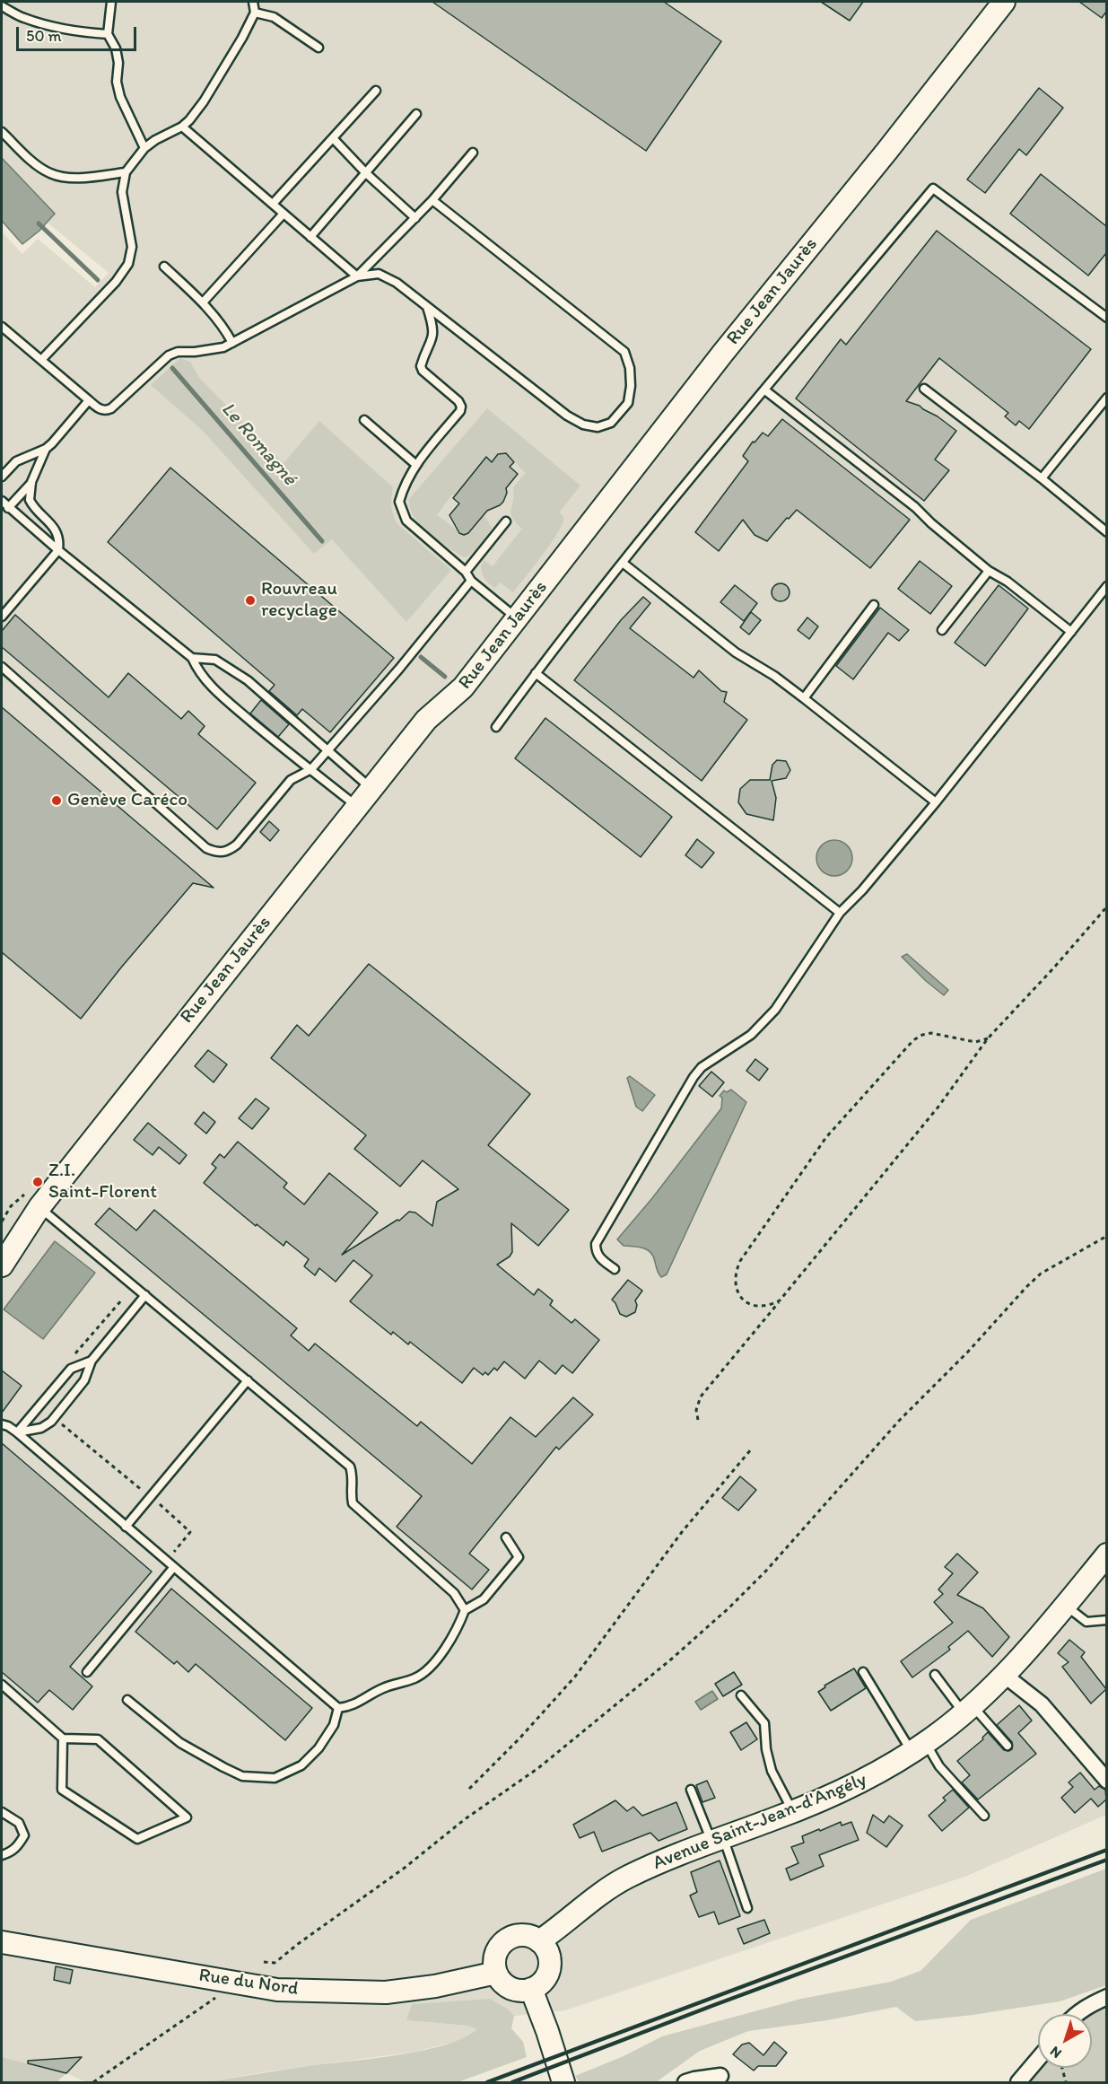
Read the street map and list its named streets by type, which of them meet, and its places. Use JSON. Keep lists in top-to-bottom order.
{
  "streets": {
    "street": ["Rue Jean Jaurès", "Avenue Saint-Jean-d'Angély", "Rue du Nord"]
  },
  "crossings": [
    ["Avenue Saint-Jean-d'Angély", "Rue du Nord"]
  ],
  "water": ["Le Romagné"],
  "places": ["Rouvreau recyclage", "Genève Caréco", "Z.I. Saint-Florent"],
  "scale_bar": "50 m",
  "north": "bottom left"
}
